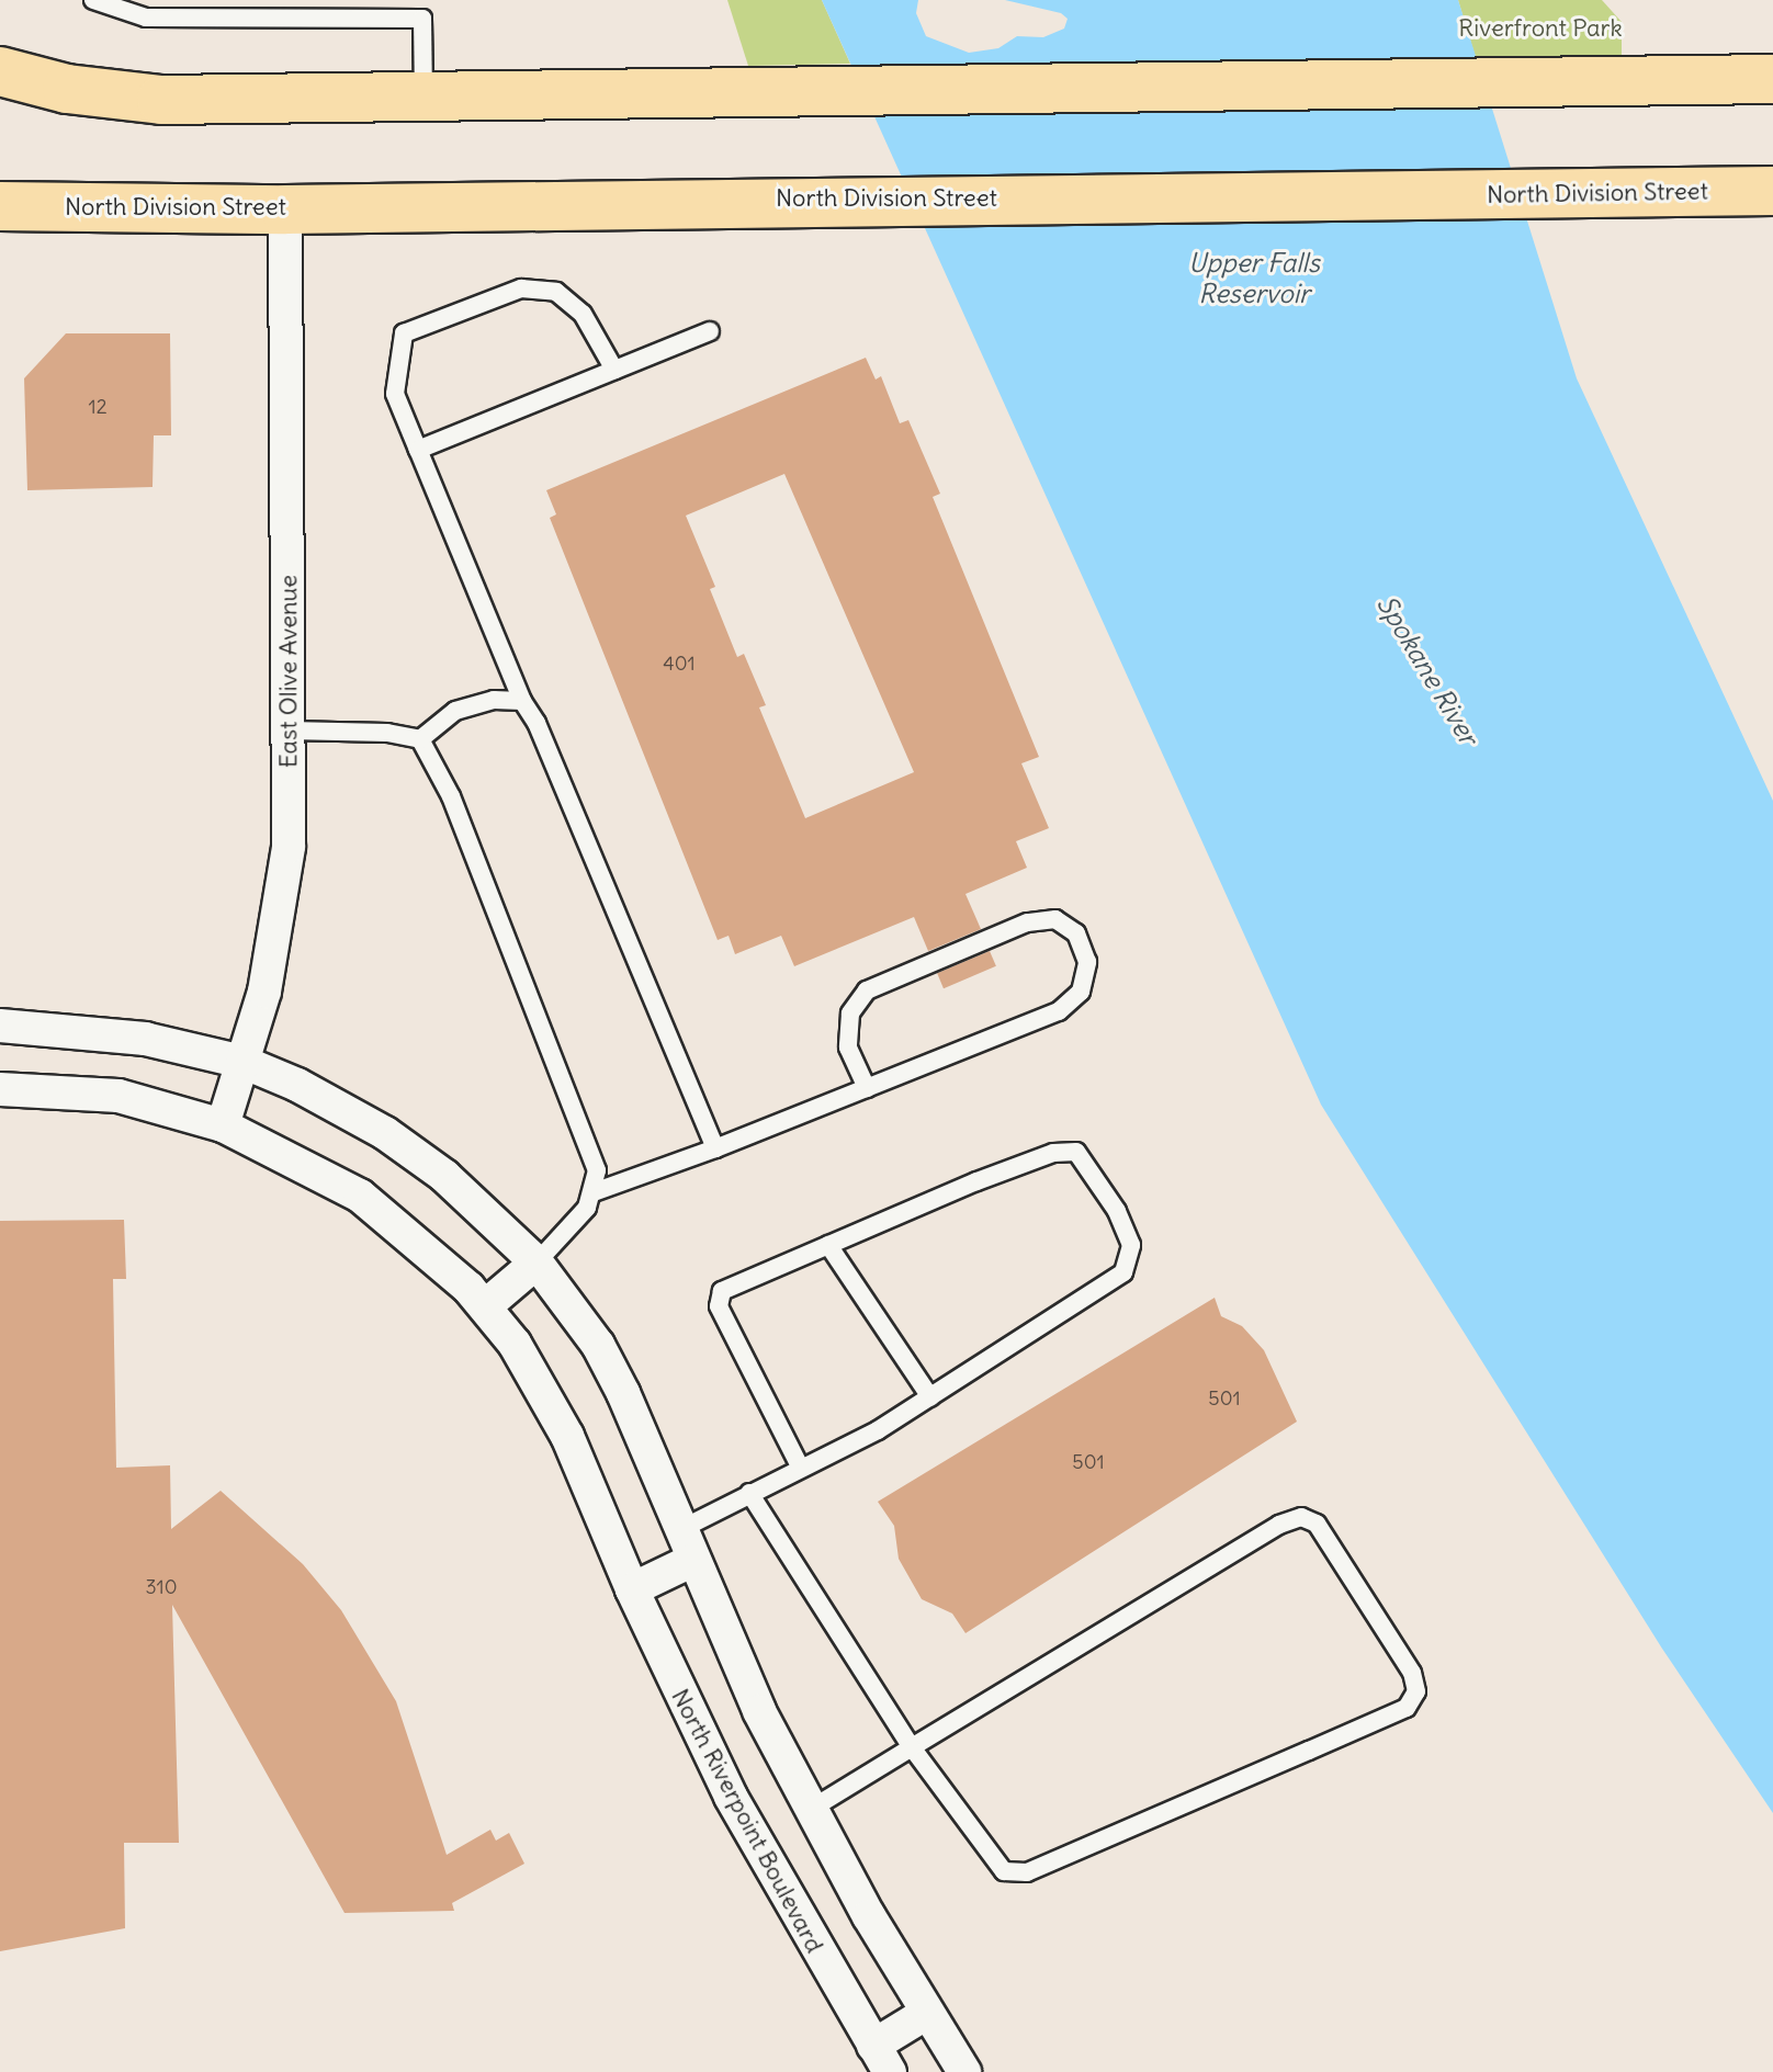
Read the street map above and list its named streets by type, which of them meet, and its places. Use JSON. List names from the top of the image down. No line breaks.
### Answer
{"streets":{"main road":["North Division Street"],"street":["East Olive Avenue","North Riverpoint Boulevard"]},"crossings":[["North Division Street","East Olive Avenue"],["East Olive Avenue","North Riverpoint Boulevard"]],"water":["Upper Falls Reservoir","Spokane River"],"parks":["Riverfront Park"],"house_numbers":["12","401","501","501","310"]}
